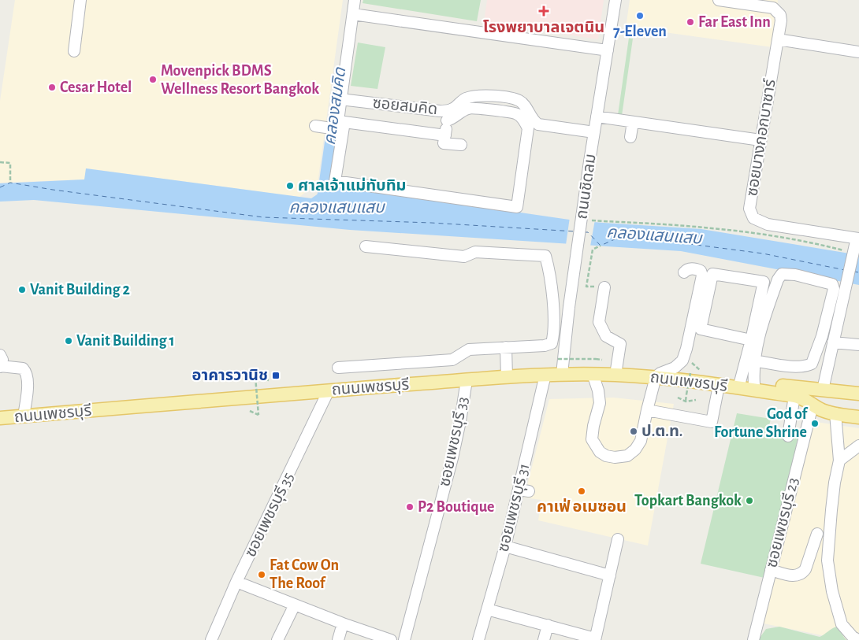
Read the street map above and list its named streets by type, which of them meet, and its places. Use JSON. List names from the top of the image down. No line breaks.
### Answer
{"streets":{"main road":["ถนนเพชรบุรี"],"street":["ซอยสมคิด","ซอยบางกอกบาซาร์","ถนนชิดลม","ซอยเพชรบุรี 33","ซอยเพชรบุรี 31","ซอยเพชรบุรี 35","ซอยเพชรบุรี 23"]},"crossings":[["ซอยสมคิด","ถนนชิดลม"],["ถนนชิดลม","ถนนเพชรบุรี"],["ถนนเพชรบุรี","ซอยเพชรบุรี 33"],["ถนนเพชรบุรี","ซอยเพชรบุรี 31"],["ถนนเพชรบุรี","ซอยเพชรบุรี 35"],["ถนนเพชรบุรี","ซอยเพชรบุรี 23"]],"water":["คลองสมคิด","คลองแสนแสบ"],"places":{"health":["โรงพยาบาลเจตนิน"],"other":["7-Eleven","Far East Inn","Movenpick BDMS Wellness Resort Bangkok","Cesar Hotel","ศาลเจ้าแม่ทับทิม","Vanit Building 2","Vanit Building 1","God of Fortune Shrine","ป.ต.ท.","คาเฟ่ อเมซอน","Topkart Bangkok","P2 Boutique","Fat Cow On The Roof"],"transit":["อาคารวานิช"]}}
